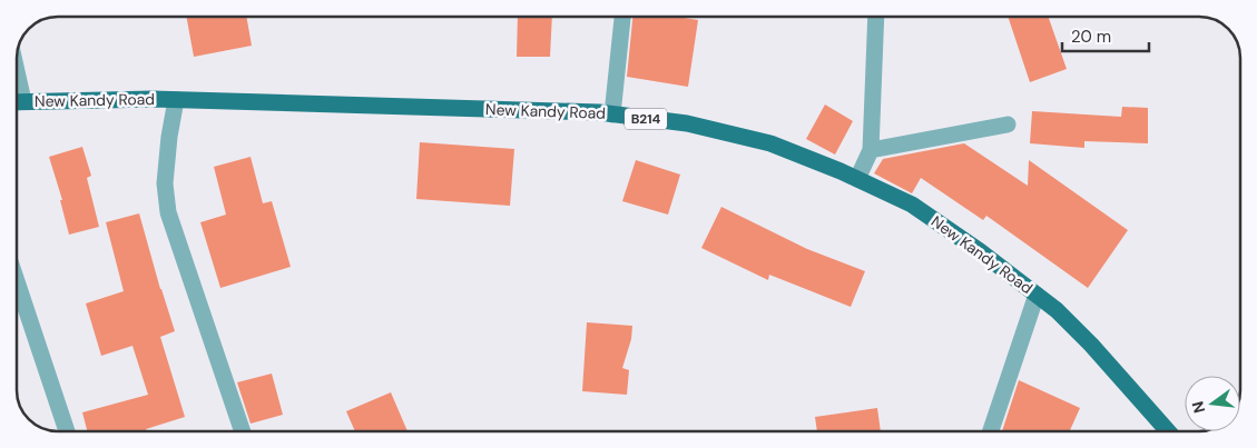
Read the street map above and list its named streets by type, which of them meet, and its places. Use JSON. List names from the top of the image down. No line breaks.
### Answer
{"streets":{"main road":["New Kandy Road","B214"]},"scale_bar":"20 m","north":"left"}
